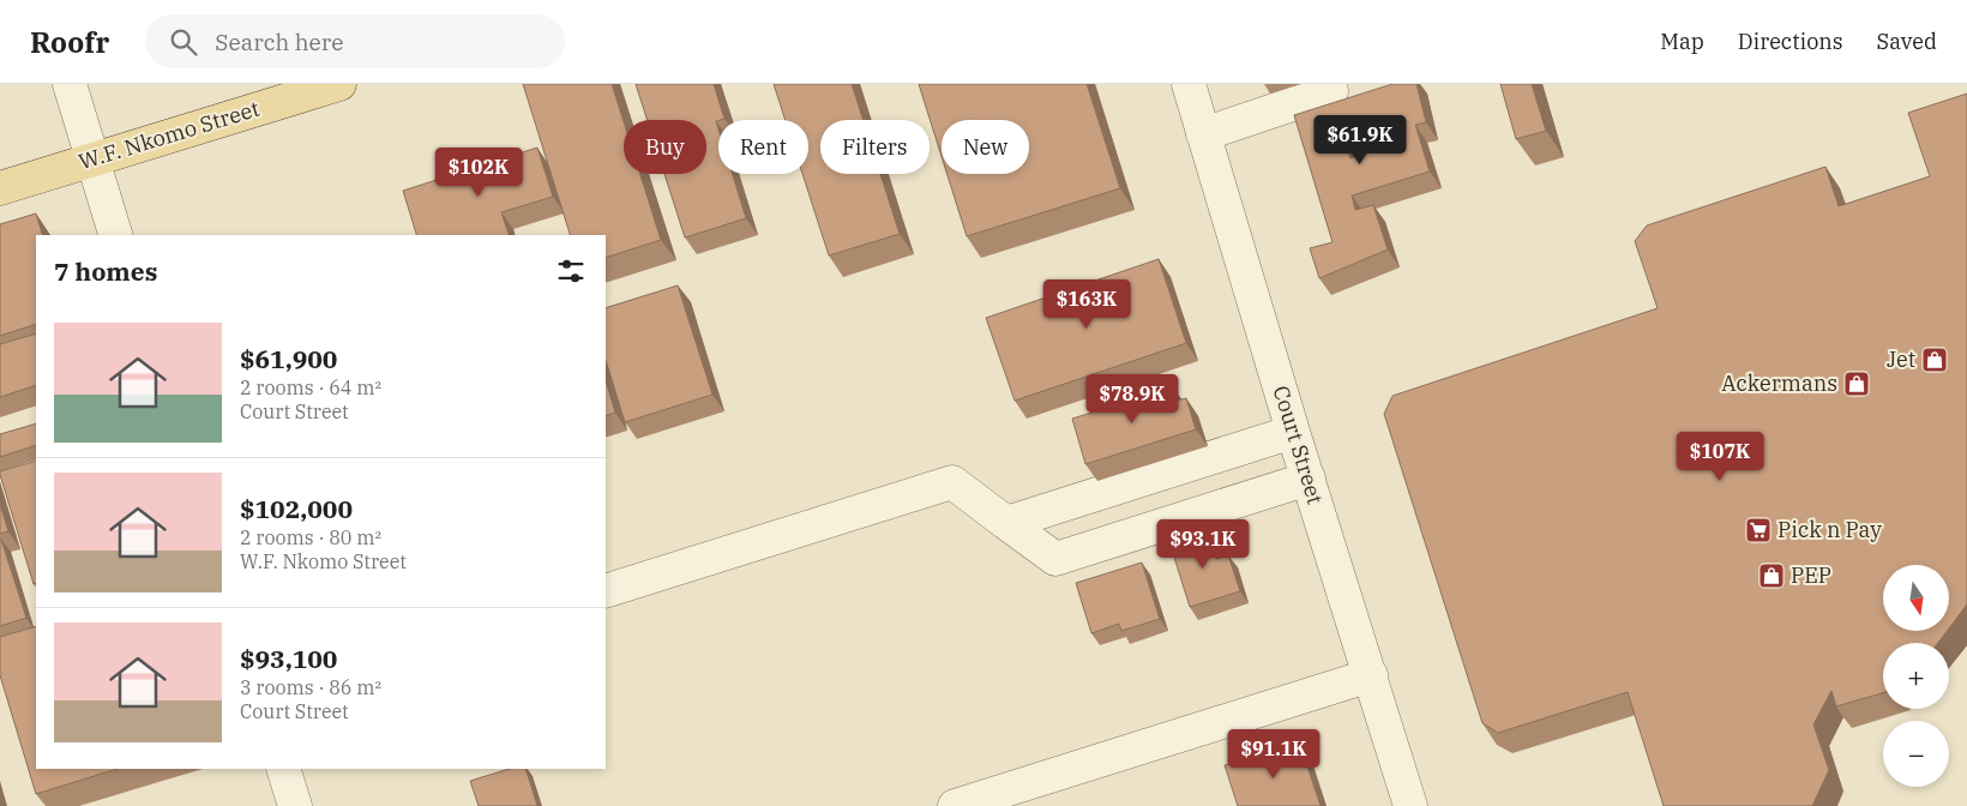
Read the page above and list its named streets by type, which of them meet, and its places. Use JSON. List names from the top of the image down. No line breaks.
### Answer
{"streets":{"main road":["W.F. Nkomo Street"],"street":["Court Street"]},"places":{"shop":["Jet","Ackermans","PEP"],"supermarket":["Pick n Pay"]},"north":"bottom","page":{"header":"Roofr","search":"Search here","nav":["Map","Directions","Saved"],"price":["$61.9K","$102K","$163K","$78.9K","$107K","$93.1K","$91.1K"],"chip":["Buy","Rent","Filters","New"],"heading":"7 homes","list":[{"name":"$61,900","note":"2 rooms · 64 m² · Court Street"},{"name":"$102,000","note":"2 rooms · 80 m² · W.F. Nkomo Street"},{"name":"$93,100","note":"3 rooms · 86 m² · Court Street"}],"map_buttons":["+","−"]}}
